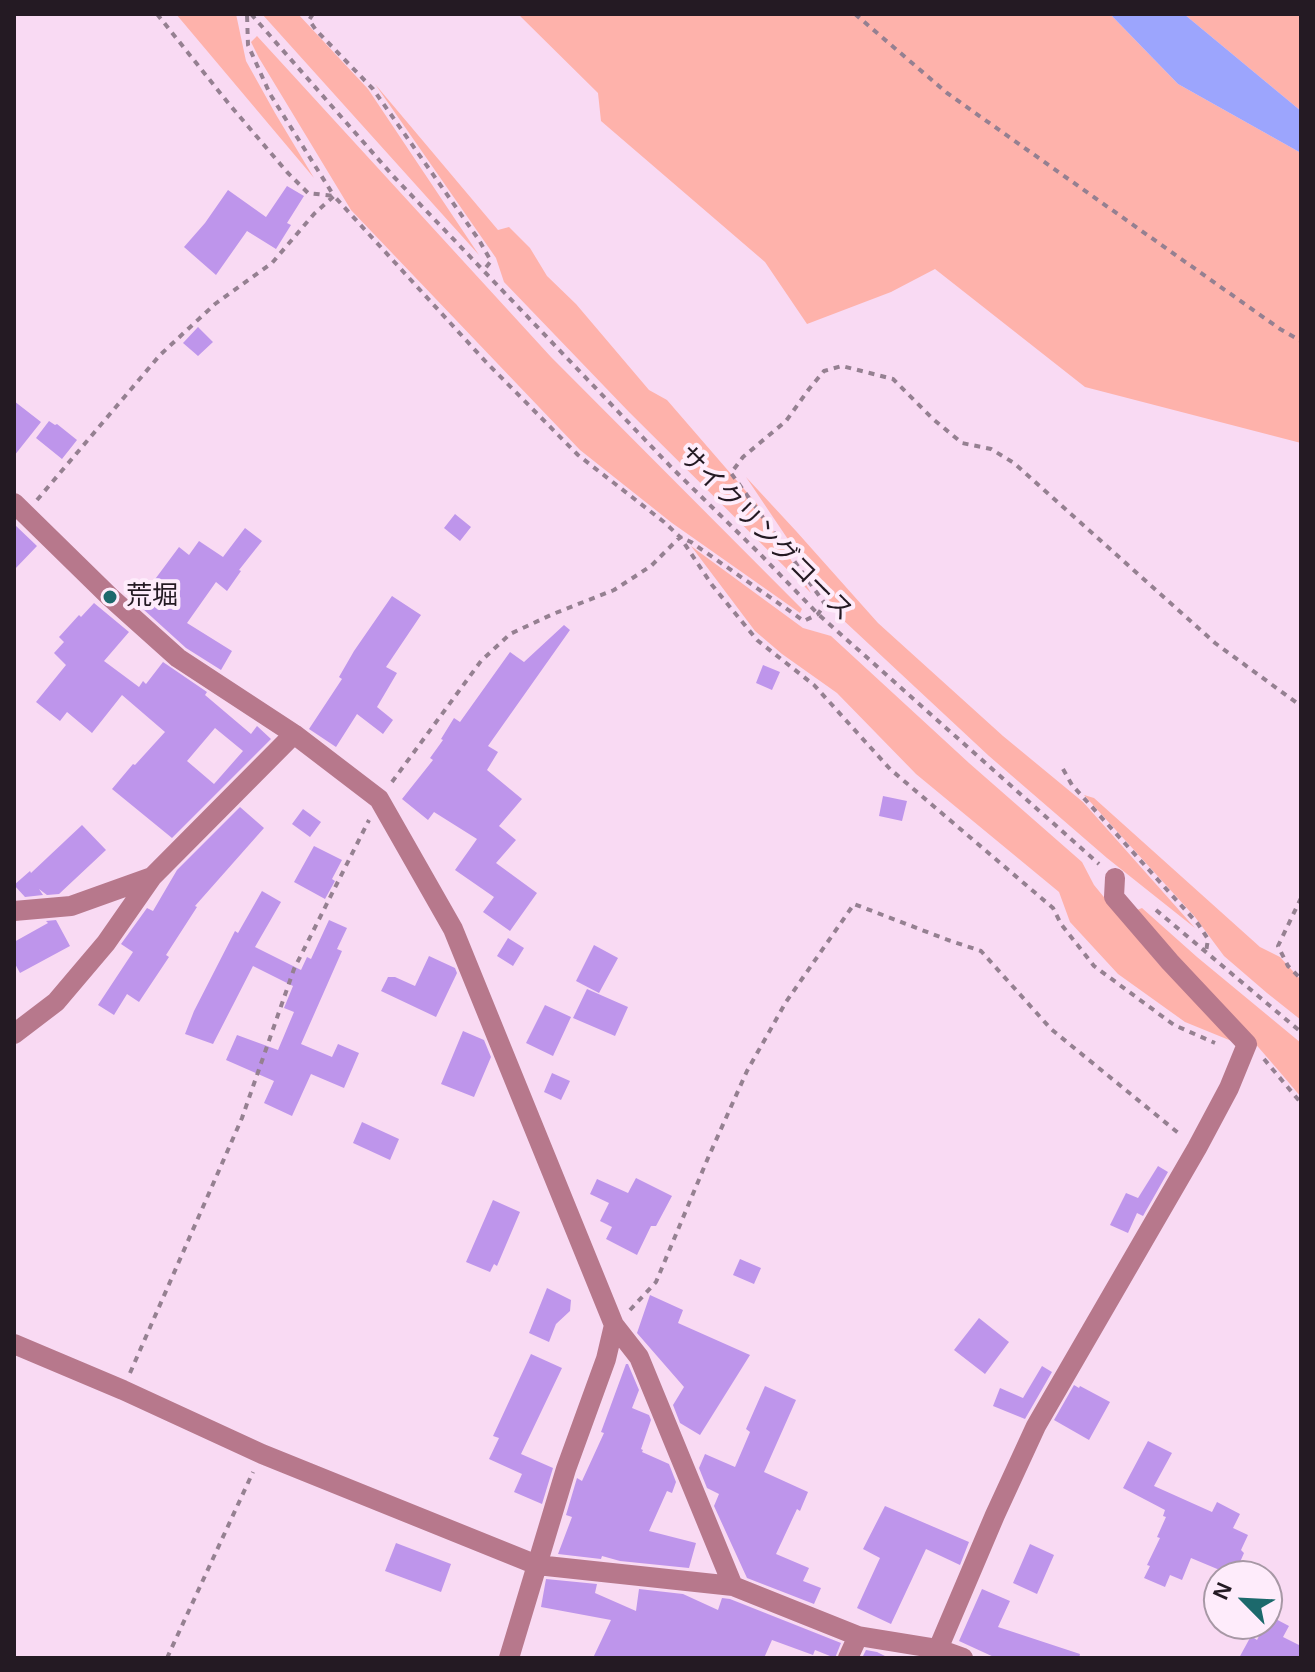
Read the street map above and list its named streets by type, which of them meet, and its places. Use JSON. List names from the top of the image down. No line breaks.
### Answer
{"streets":{"path":["サイクリングコース"]},"places":["荒堀"],"north":"top left"}
